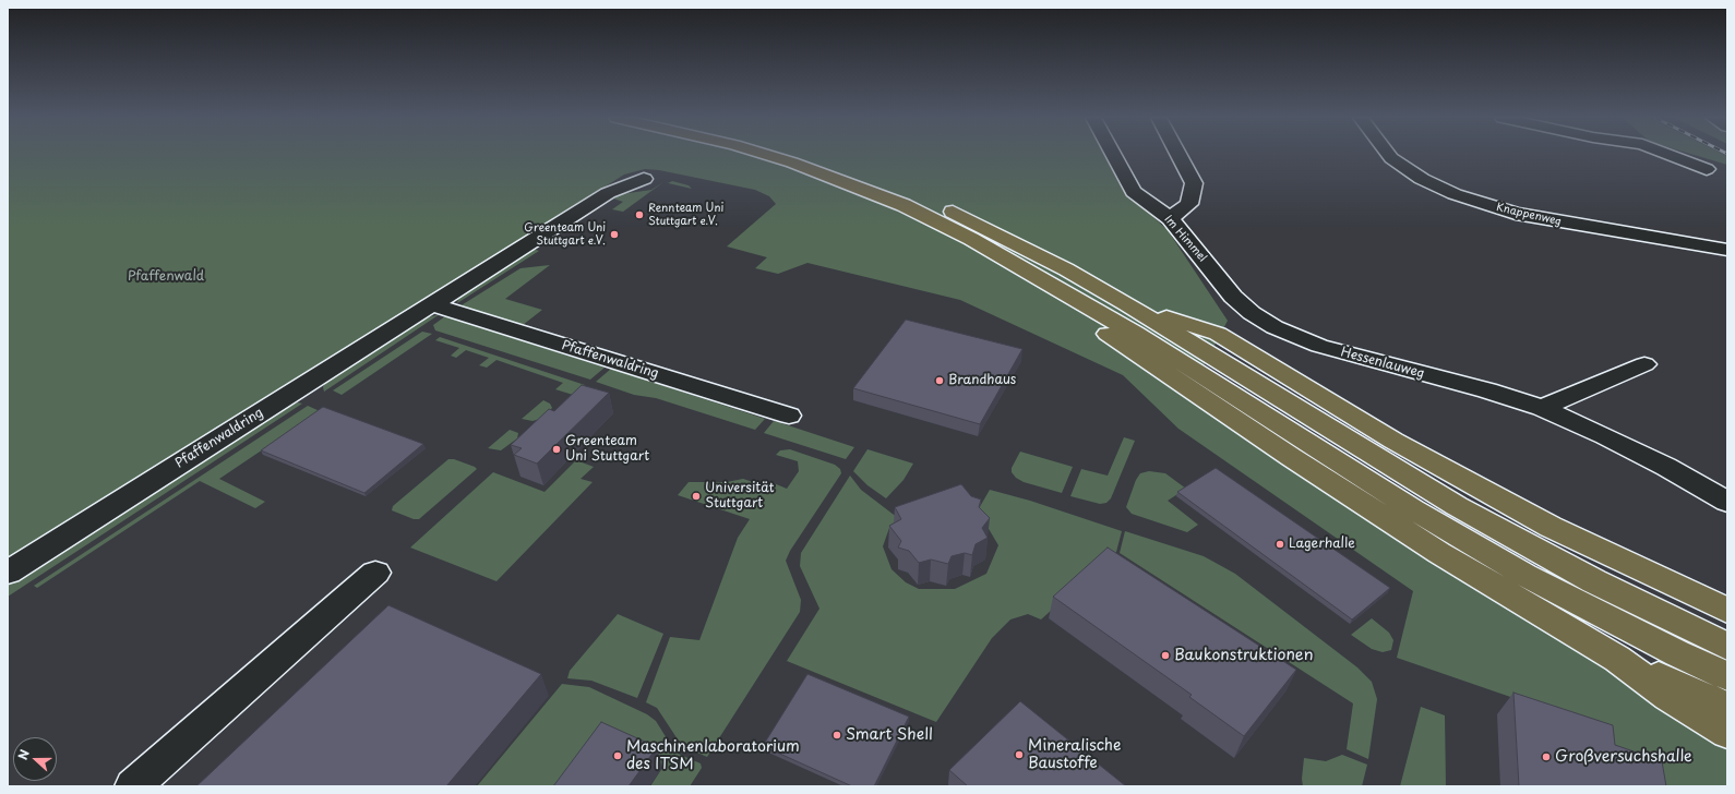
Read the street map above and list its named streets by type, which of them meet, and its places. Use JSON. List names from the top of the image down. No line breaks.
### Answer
{"streets":{"street":["Knappenweg","Im Himmel","Pfaffenwaldring","Hessenlauweg"]},"crossings":[["Im Himmel","Hessenlauweg"]],"parks":["Pfaffenwald"],"places":["Rennteam Uni Stuttgart e.V.","Greenteam Uni Stuttgart e.V.","Brandhaus","Greenteam Uni Stuttgart","Universität Stuttgart","Lagerhalle","Baukonstruktionen","Smart Shell","Mineralische Baustoffe","Maschinenlaboratorium des ITSM","Großversuchshalle"],"north":"left"}
